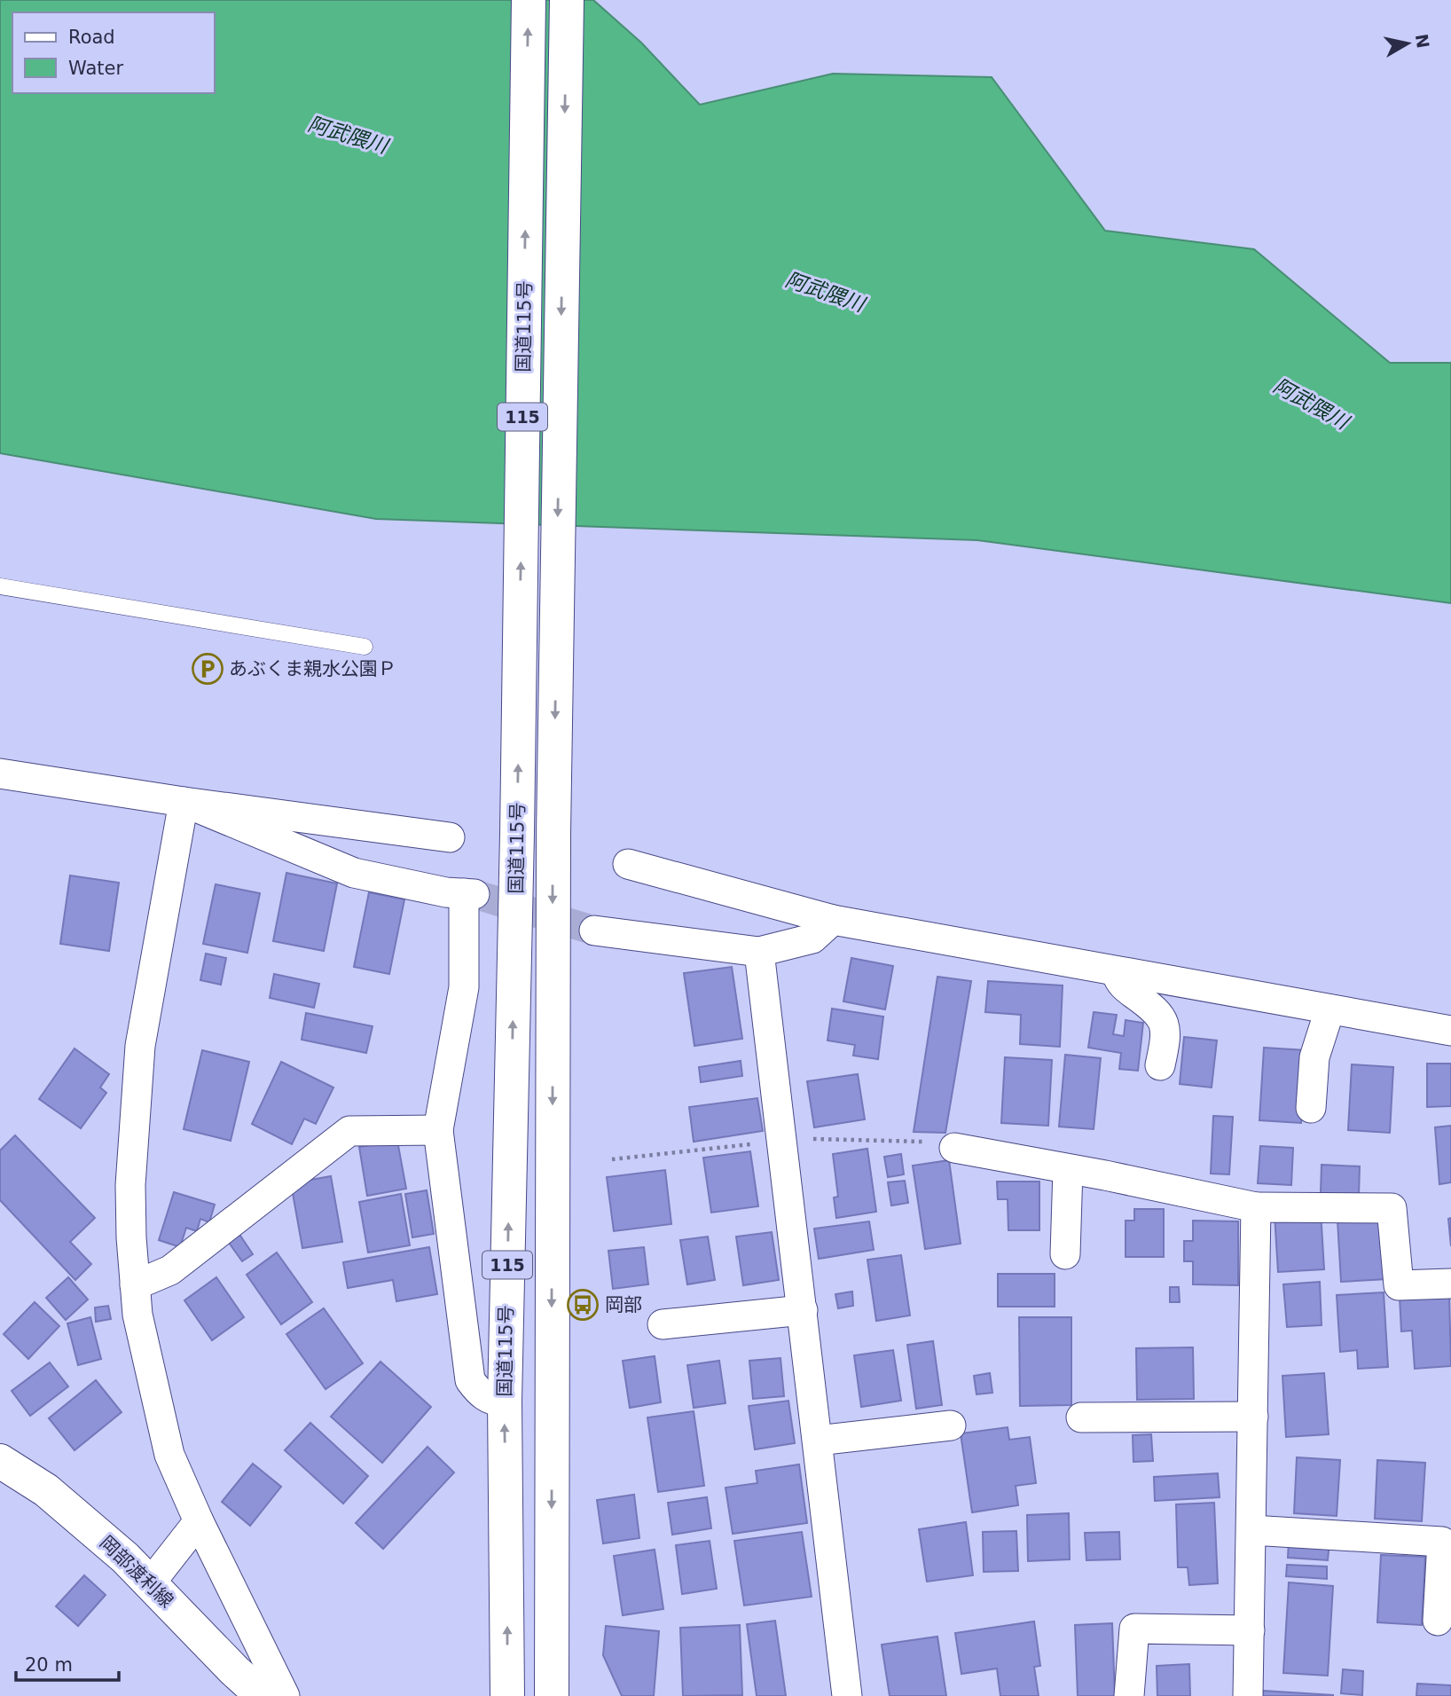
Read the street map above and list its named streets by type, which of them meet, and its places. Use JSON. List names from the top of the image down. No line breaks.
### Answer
{"streets":{"main road":["国道115号","115","岡部渡利線"]},"water":["阿武隈川"],"places":{"parking":["あぶくま親水公園Ｐ"],"bus stop":["岡部"]},"legend":["Road","Water"],"scale_bar":"20 m","north":"right"}
